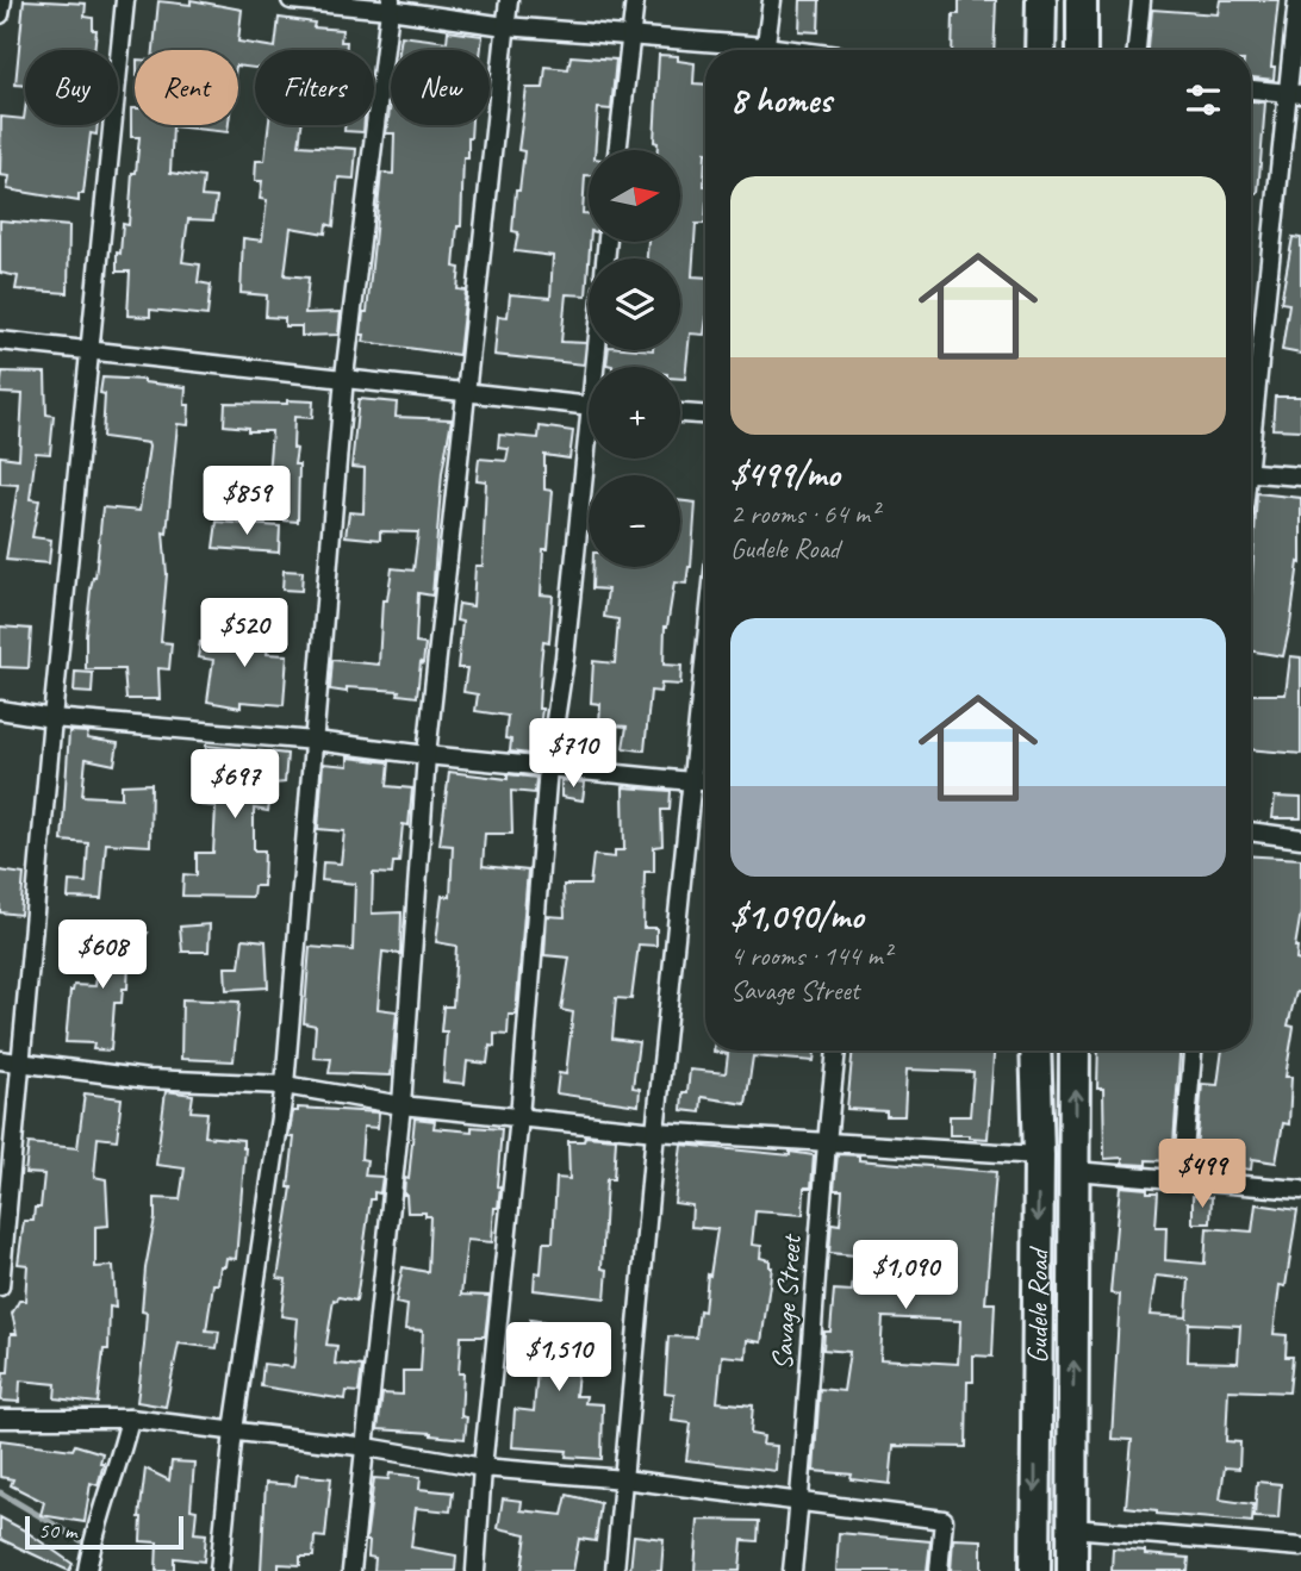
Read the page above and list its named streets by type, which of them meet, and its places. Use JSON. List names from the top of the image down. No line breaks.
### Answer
{"streets":{"highway":["Gudele Road"],"street":["Savage Street"]},"scale_bar":"50 m","north":"right","page":{"chip":["Buy","Rent","Filters","New"],"heading":"8 homes","map_buttons":["+","−"],"list":[{"name":"$499/mo","note":"2 rooms · 64 m² · Gudele Road"},{"name":"$1,090/mo","note":"4 rooms · 144 m² · Savage Street"}],"price":["$859","$520","$710","$697","$608","$499","$1,090","$1,510"],"scale":"50 m"}}
